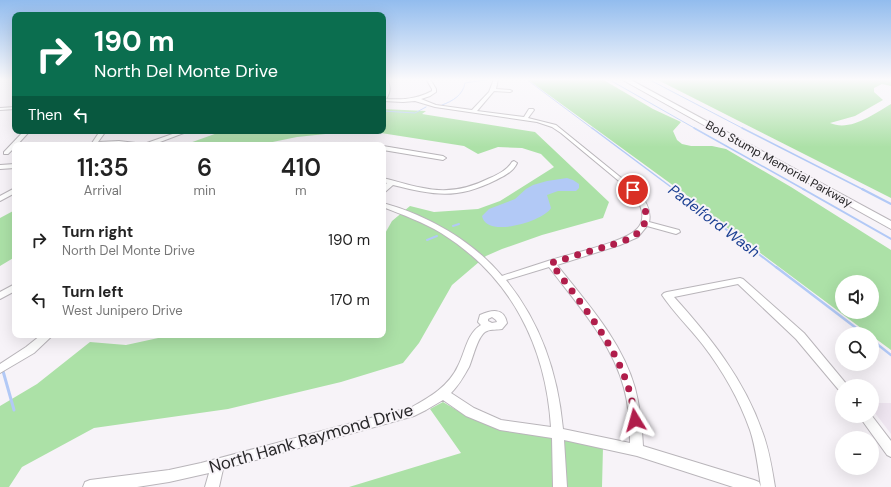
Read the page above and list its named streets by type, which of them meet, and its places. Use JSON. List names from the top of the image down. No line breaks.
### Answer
{"streets":{"highway":["Bob Stump Memorial Parkway"],"street":["North Hank Raymond Drive"]},"water":["Padelford Wash"],"page":{"turn":["190 m","North Del Monte Drive"],"then":"Then","eta":["11:35","Arrival","6","min","410","m"],"list":[{"name":"Turn right","note":"North Del Monte Drive","value":"190 m"},{"name":"Turn left","note":"West Junipero Drive","value":"170 m"}],"map_buttons":["+","−"]}}
